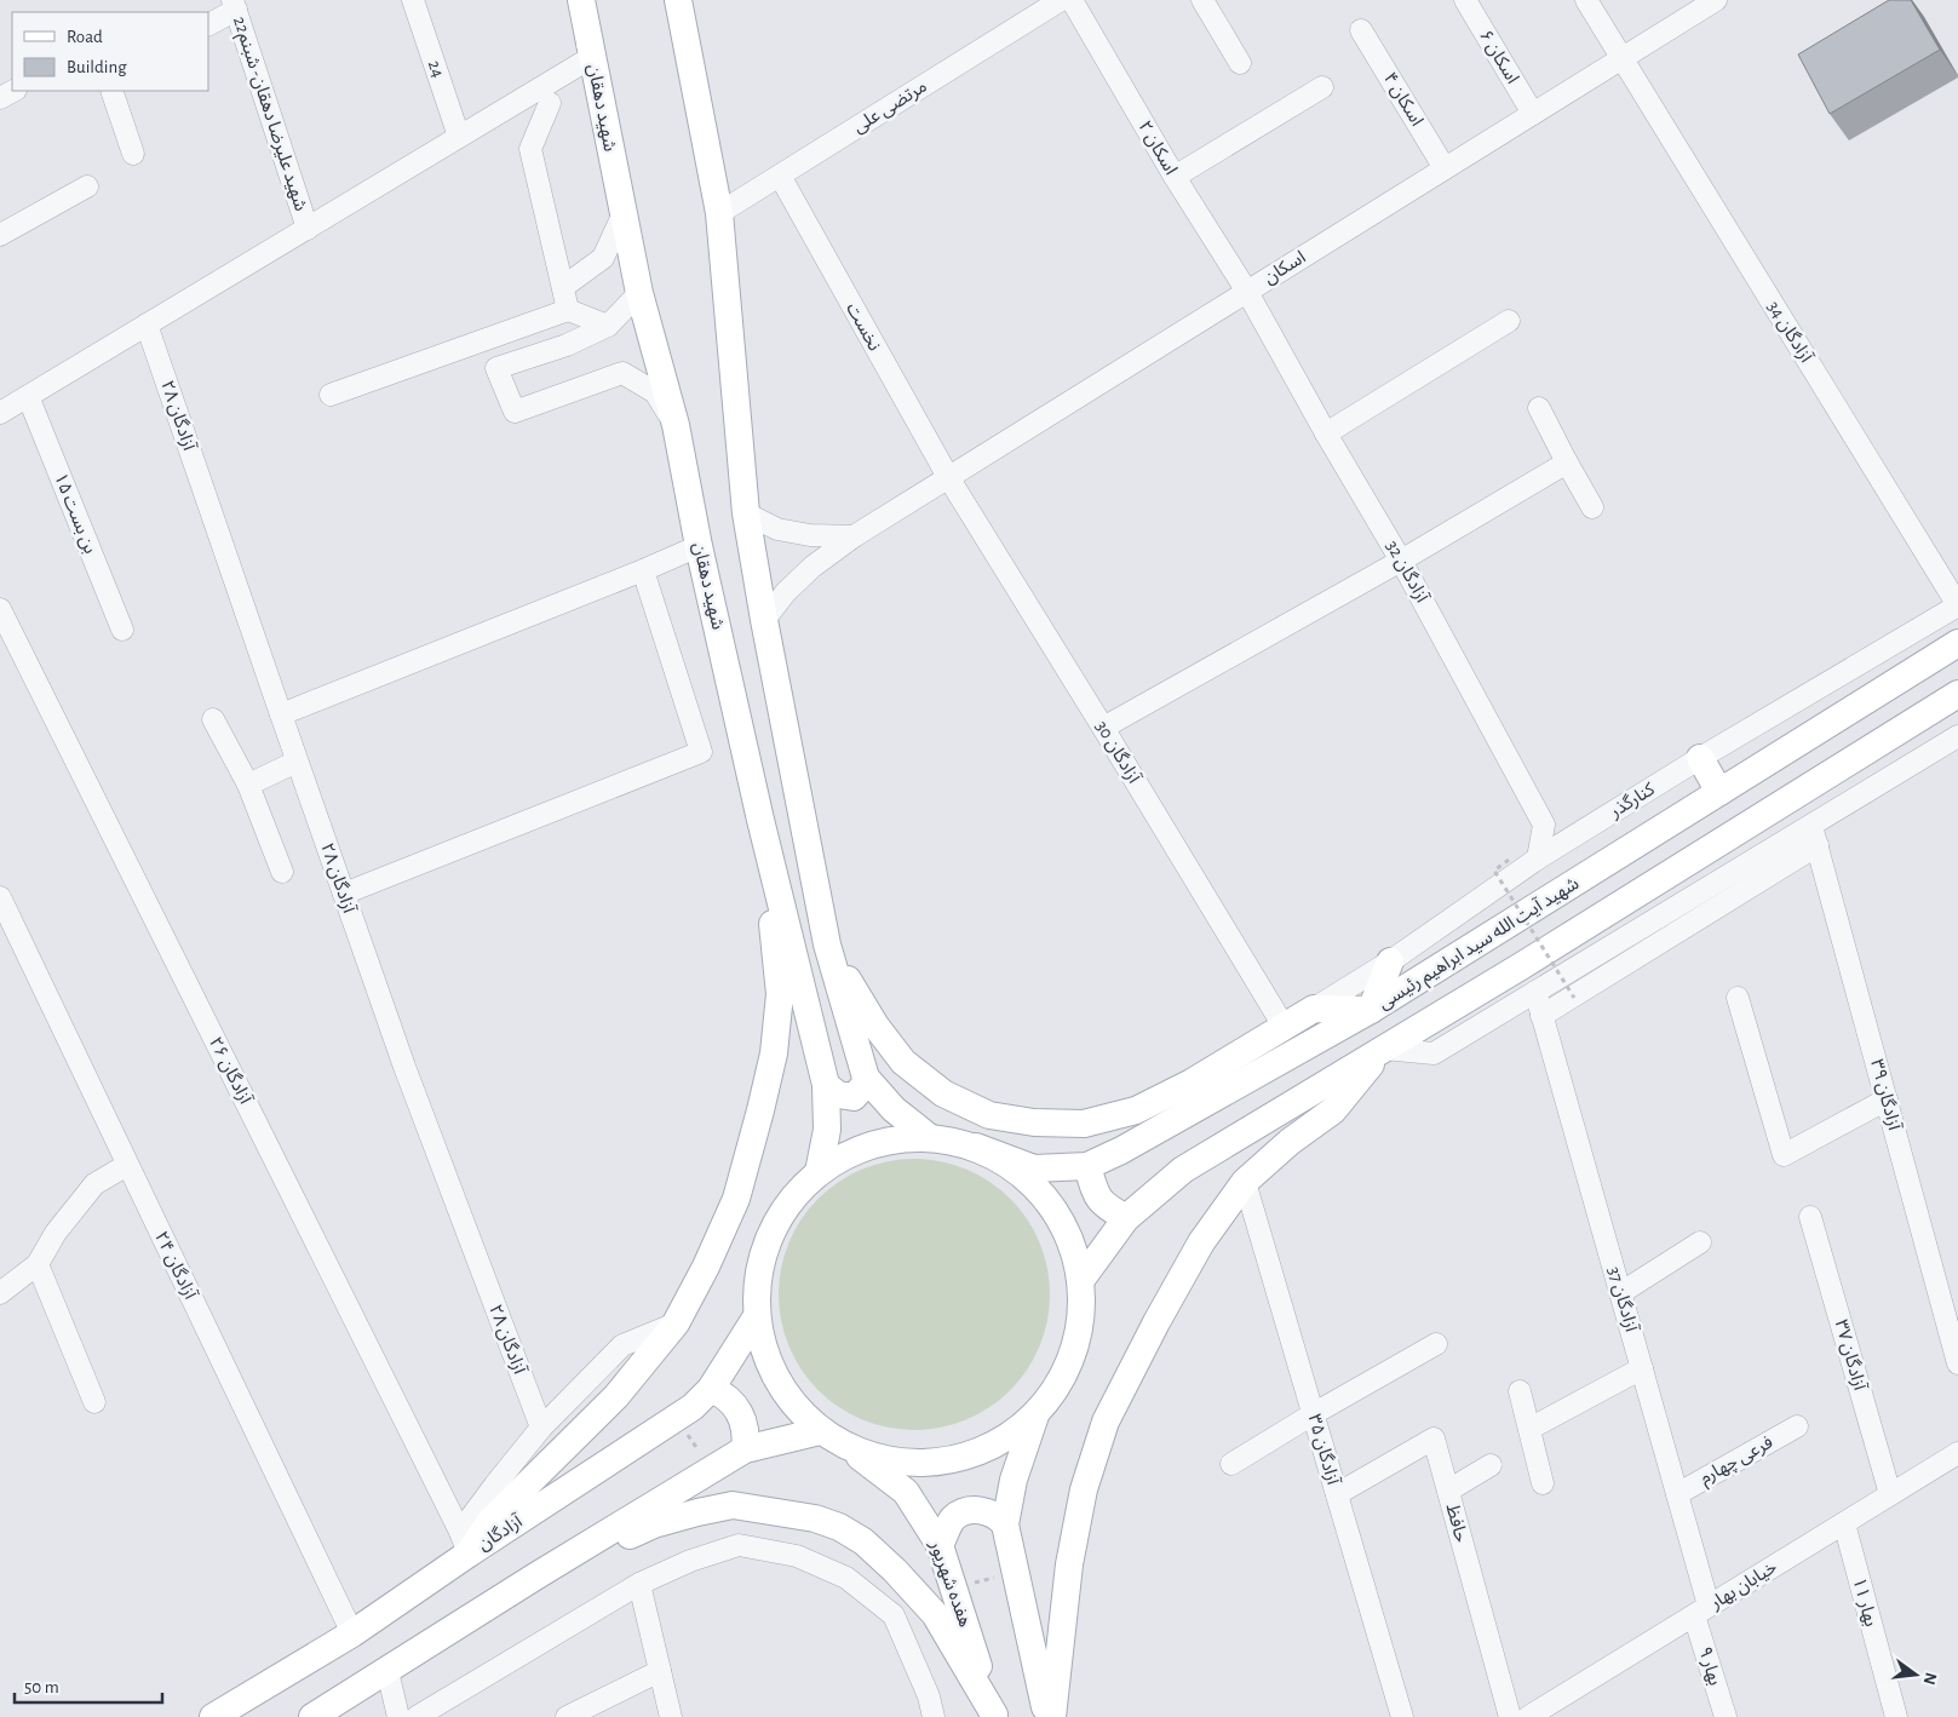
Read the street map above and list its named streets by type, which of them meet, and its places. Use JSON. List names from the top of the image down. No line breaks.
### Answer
{"streets":{"main road":["شهید دهقان","شهید آیت الله سید ابراهیم رئیسی","آزادگان","هفده شهریور"],"street":["اسکان ۶","24","اسکان ۴","مرتضی علی","شهید علیرضا دهقان- شبنم22","اسکان ۲","اسکان","نخست","آزادگان 34","۲۸ آزادگان","بن بست ۱۵","آزادگان 32","آزادگان 30","کنارگذر","۲۶ آزادگان","آزادگان ۳۹","۲۴ آزادگان","آزادگان 37","آزادگان ۳۷","آزادگان ۳۵","فرعی چهارم","حافظ","خیابان بهار","بهار ۱۱","بهار ۹"]},"crossings":[["اسکان ۶","اسکان"],["اسکان ۴","اسکان"],["مرتضی علی","نخست"],["اسکان ۲","اسکان"],["اسکان ۲","آزادگان 32"],["اسکان","نخست"],["اسکان","آزادگان 34"],["اسکان","آزادگان 32"],["اسکان","آزادگان 30"],["نخست","آزادگان 30"],["آزادگان 34","کنارگذر"],["آزادگان 32","کنارگذر"],["۲۶ آزادگان","آزادگان"],["۲۴ آزادگان","آزادگان"],["آزادگان 37","فرعی چهارم"],["آزادگان 37","خیابان بهار"],["آزادگان 37","بهار ۹"],["آزادگان ۳۷","خیابان بهار"],["آزادگان ۳۵","حافظ"],["خیابان بهار","بهار ۱۱"],["خیابان بهار","بهار ۹"]],"legend":["Road","Building"],"scale_bar":"50 m","north":"right"}
